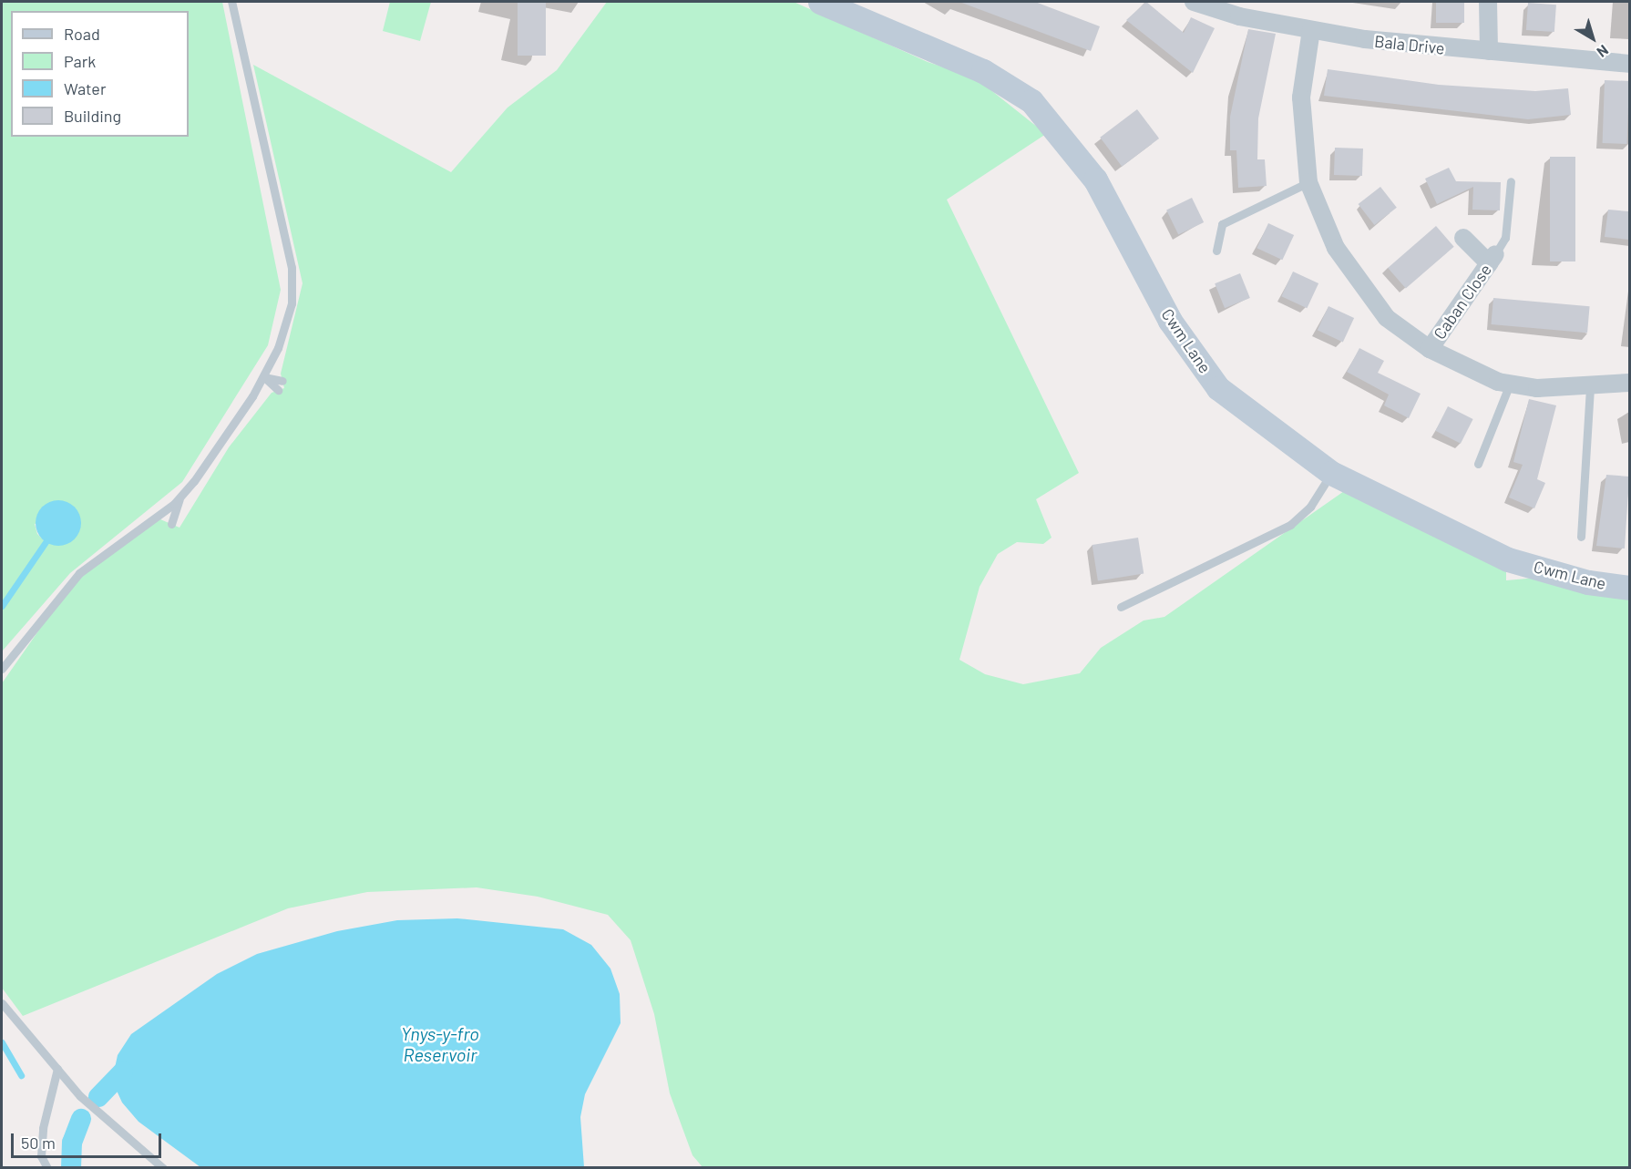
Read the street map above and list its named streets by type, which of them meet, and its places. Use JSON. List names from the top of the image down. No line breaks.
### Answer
{"streets":{"street":["Bala Drive","Caban Close","Cwm Lane"]},"water":["Ynys-y-fro Reservoir"],"legend":["Road","Park","Water","Building"],"scale_bar":"50 m","north":"bottom right"}
